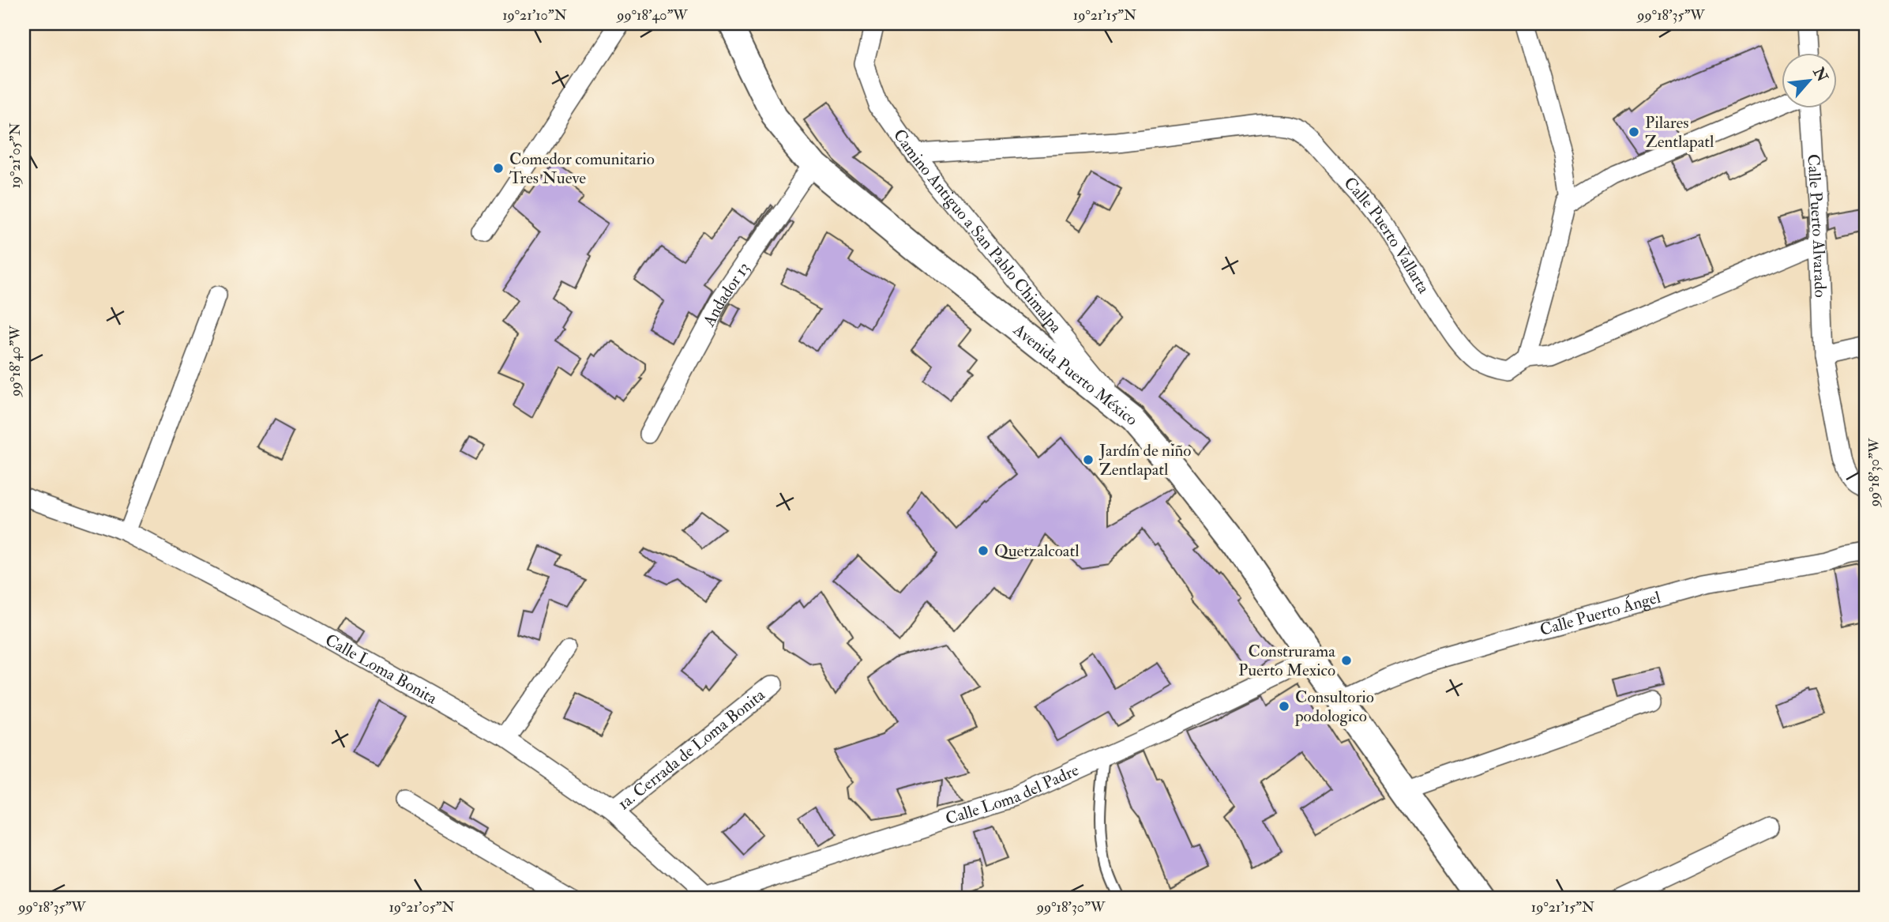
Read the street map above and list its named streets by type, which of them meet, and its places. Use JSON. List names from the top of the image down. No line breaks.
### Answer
{"streets":{"main road":["Avenida Puerto México"],"street":["Calle Puerto Alvarado","Camino Antiguo a San Pablo Chimalpa","Calle Puerto Vallarta","Andador 13","Calle Puerto Ángel","Calle Loma Bonita","1a. Cerrada de Loma Bonita","Calle Loma del Padre"]},"crossings":[["Calle Puerto Alvarado","Calle Puerto Vallarta"],["Camino Antiguo a San Pablo Chimalpa","Calle Puerto Vallarta"],["Camino Antiguo a San Pablo Chimalpa","Avenida Puerto México"],["Andador 13","Avenida Puerto México"],["Avenida Puerto México","Calle Puerto Ángel"],["Avenida Puerto México","Calle Loma del Padre"],["Calle Loma Bonita","1a. Cerrada de Loma Bonita"],["Calle Loma Bonita","Calle Loma del Padre"]],"places":["Pilares Zentlapatl","Comedor comunitario Tres Nueve","Jardín de niño Zentlapatl","Quetzalcoatl","Construrama Puerto Mexico","Consultorio podologico"],"north":"top right","coordinates":["19°21'10\"N","99°18'40\"W","19°21'15\"N","99°18'35\"W","19°21'05\"N","99°18'30\"W"]}
